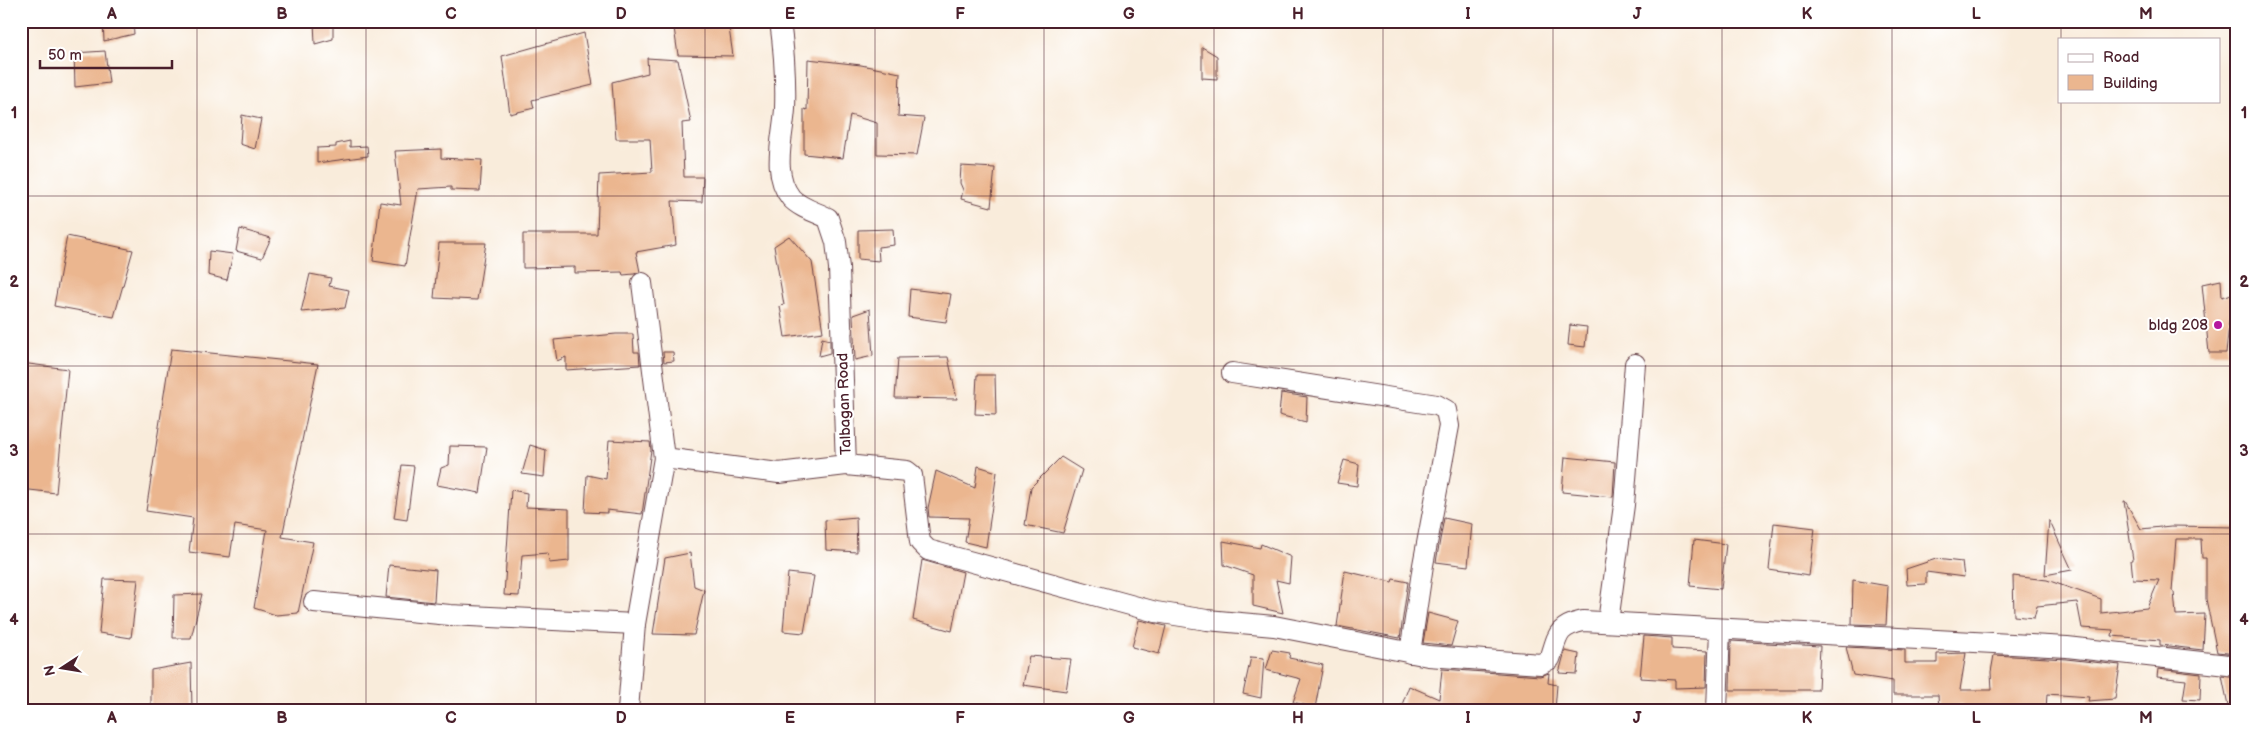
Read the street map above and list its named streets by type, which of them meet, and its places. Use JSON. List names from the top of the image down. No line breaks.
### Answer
{"streets":{"street":["Talbagan Road"]},"places":["bldg 208"],"legend":["Road","Building"],"scale_bar":"50 m","north":"left","grid":{"columns":["A","B","C","D","E","F","G","H","I","J","K","L","M"],"rows":["1","2","3","4"]}}
